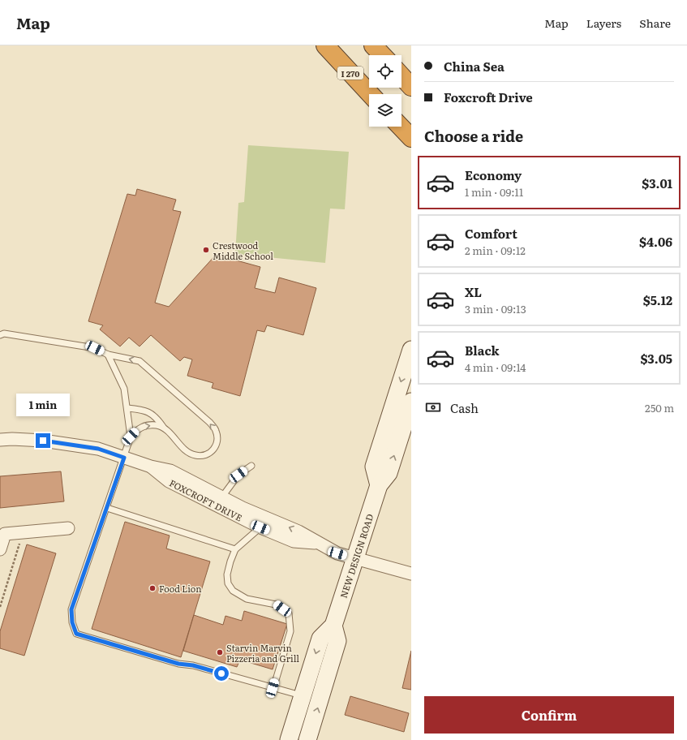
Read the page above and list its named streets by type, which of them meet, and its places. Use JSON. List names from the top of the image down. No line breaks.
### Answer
{"streets":{"highway":["I 270"],"main road":["NEW DESIGN ROAD"],"street":["FOXCROFT DRIVE"]},"crossings":[["FOXCROFT DRIVE","NEW DESIGN ROAD"]],"places":["Crestwood Middle School","Food Lion","Starvin Marvin Pizzeria and Grill"],"page":{"header":"Map","nav":["Map","Layers","Share"],"banner":["China Sea","Foxcroft Drive"],"heading":"Choose a ride","list":[{"name":"Economy","note":"1 min · 09:11","value":"$3.01"},{"name":"Comfort","note":"2 min · 09:12","value":"$4.06"},{"name":"XL","note":"3 min · 09:13","value":"$5.12"},{"name":"Black","note":"4 min · 09:14","value":"$3.05"}],"pay":["Cash","250 m"],"bubble":"1 min","buttons":"Confirm"}}
